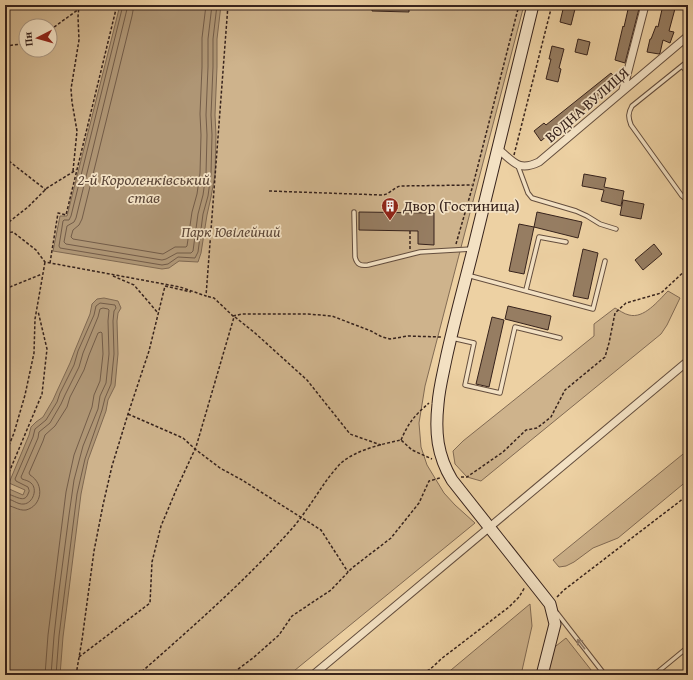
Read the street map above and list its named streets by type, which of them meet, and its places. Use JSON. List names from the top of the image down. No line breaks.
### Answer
{"streets":{"street":["ВОДНА ВУЛИЦЯ"]},"water":["2-й Короленківський став"],"parks":["Парк Ювілейний"],"places":{"building":["Двор (Гостиница)"]},"north":"left"}
